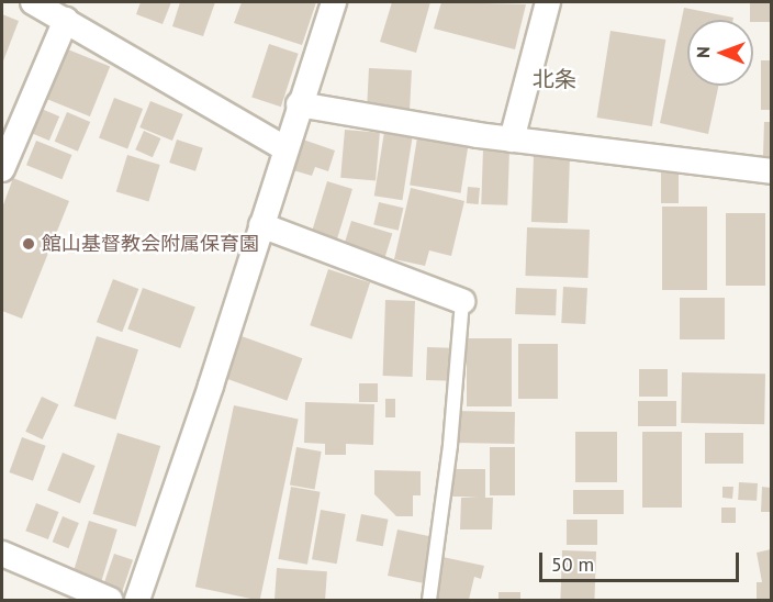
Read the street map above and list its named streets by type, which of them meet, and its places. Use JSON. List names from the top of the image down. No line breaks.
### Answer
{"districts":["北条"],"places":["館山基督教会附属保育園"],"scale_bar":"50 m","north":"left"}
